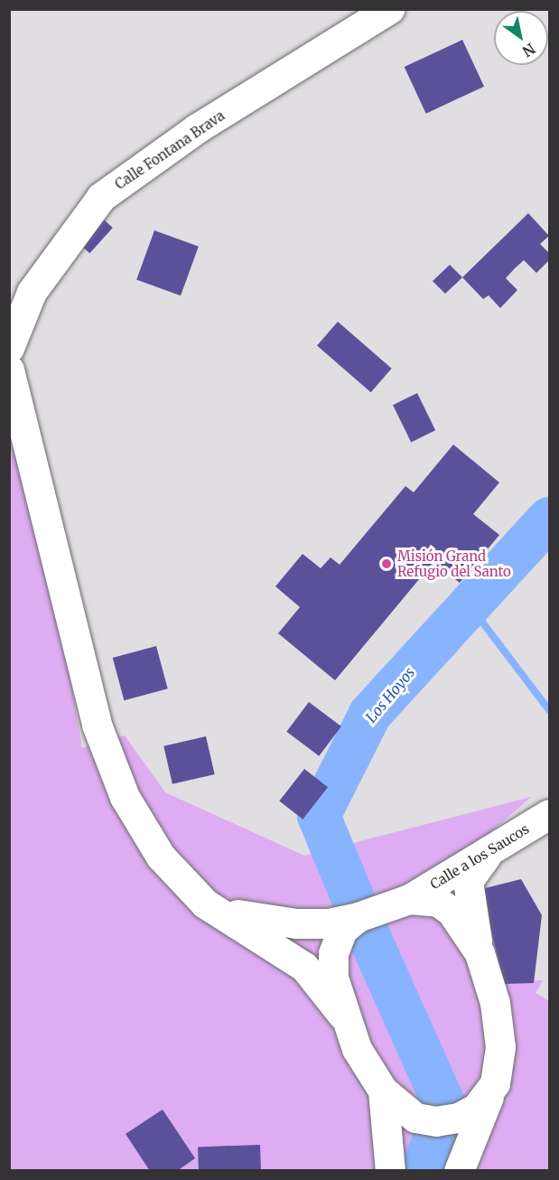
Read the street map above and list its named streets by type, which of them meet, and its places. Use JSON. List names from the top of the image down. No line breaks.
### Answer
{"streets":{"main road":["Calle Fontana Brava","Calle a los Saucos"]},"water":["Los Hoyos"],"places":["Misión Grand Refugio del Santo"],"north":"bottom right"}
